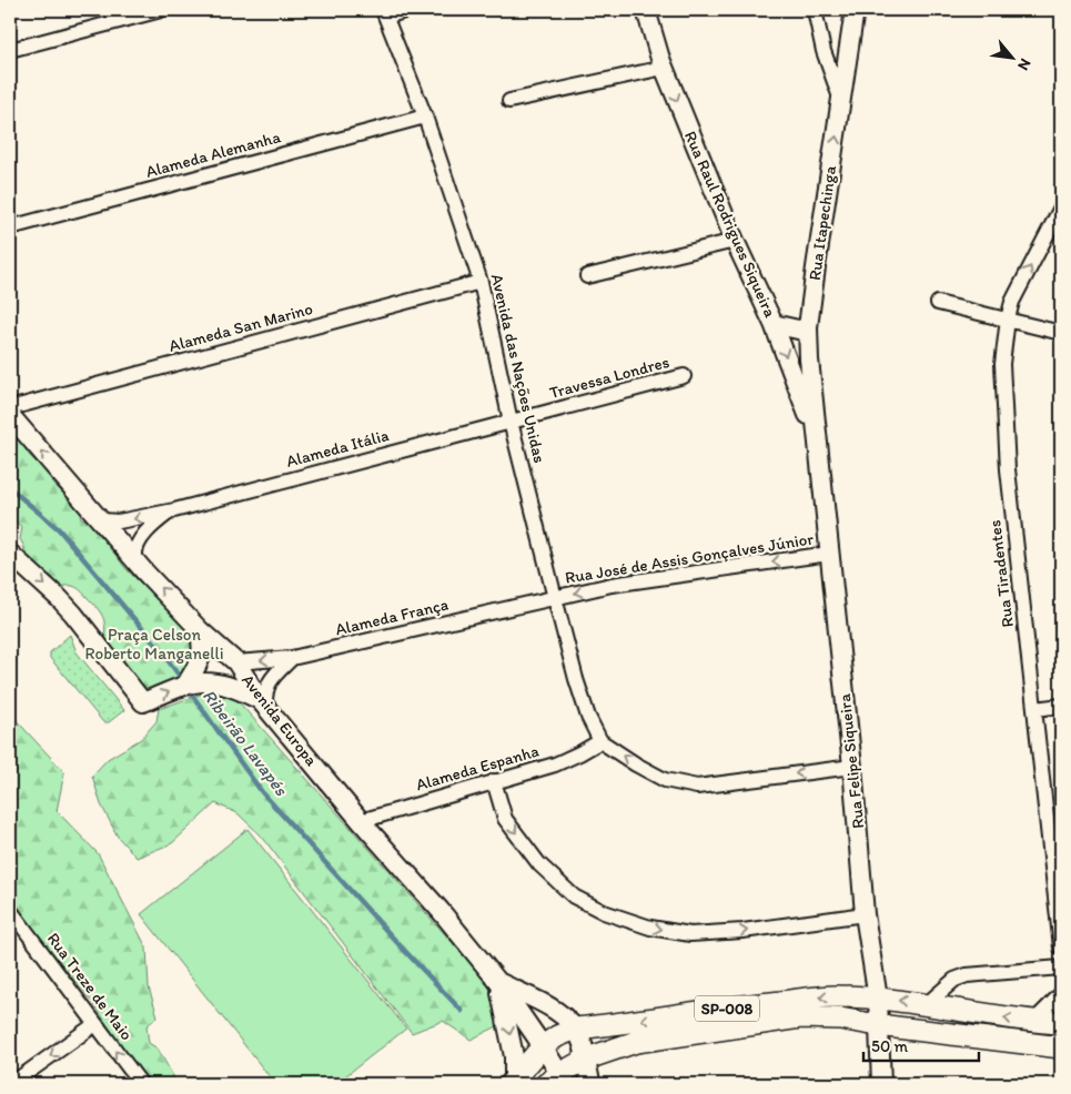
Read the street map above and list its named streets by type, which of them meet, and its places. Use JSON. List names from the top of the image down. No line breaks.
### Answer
{"streets":{"main road":["SP-008"],"street":["Alameda Alemanha","Rua Itapechinga","Rua Raul Rodrigues Siqueira","Alameda San Marino","Avenida das Nações Unidas","Travessa Londres","Alameda Itália","Rua José de Assis Gonçalves Júnior","Rua Tiradentes","Alameda França","Avenida Europa","Rua Felipe Siqueira","Alameda Espanha","Rua Treze de Maio"]},"crossings":[["Alameda Alemanha","Avenida das Nações Unidas"],["Rua Itapechinga","Rua Raul Rodrigues Siqueira"],["Rua Itapechinga","Rua Felipe Siqueira"],["Rua Raul Rodrigues Siqueira","Rua Felipe Siqueira"],["Alameda San Marino","Avenida das Nações Unidas"],["Avenida das Nações Unidas","Travessa Londres"],["Avenida das Nações Unidas","Alameda Itália"],["Avenida das Nações Unidas","Rua José de Assis Gonçalves Júnior"],["Avenida das Nações Unidas","Alameda França"],["Avenida das Nações Unidas","Alameda Espanha"],["Travessa Londres","Alameda Itália"],["Alameda Itália","Avenida Europa"],["Rua José de Assis Gonçalves Júnior","Alameda França"],["Rua José de Assis Gonçalves Júnior","Rua Felipe Siqueira"],["Alameda França","Avenida Europa"],["Avenida Europa","Alameda Espanha"],["Avenida Europa","SP-008"],["Rua Felipe Siqueira","SP-008"]],"one_way":["Rua Itapechinga","Rua José de Assis Gonçalves Júnior"],"water":["Ribeirão Lavapés"],"parks":["Praça Celson Roberto Manganelli"],"scale_bar":"50 m","north":"bottom right"}
